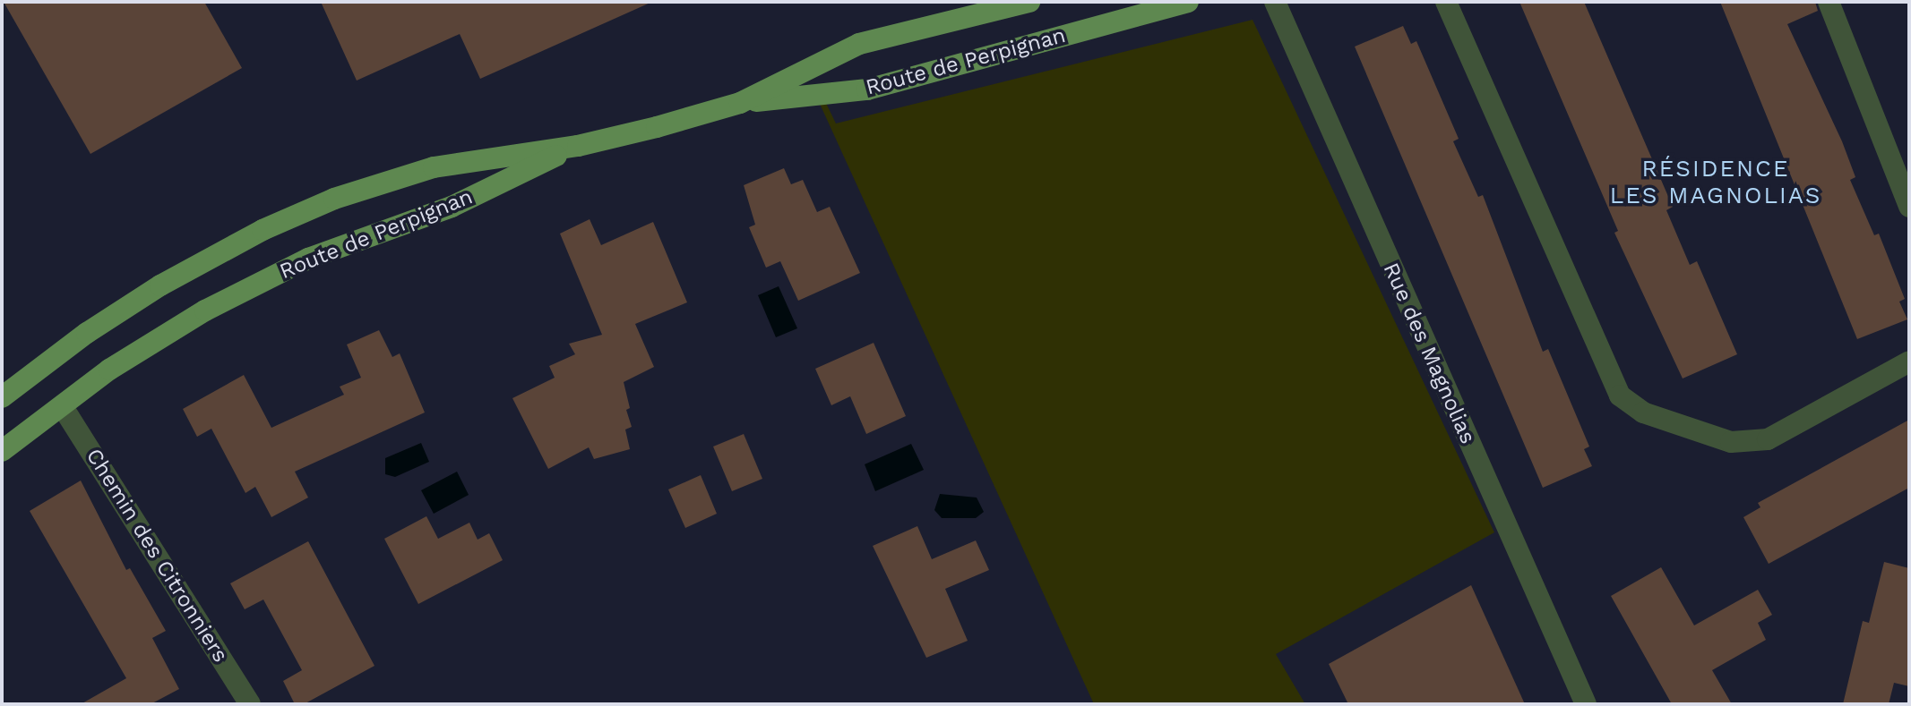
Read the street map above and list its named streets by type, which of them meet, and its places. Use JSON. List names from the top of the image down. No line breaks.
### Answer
{"streets":{"main road":["Route de Perpignan"],"street":["Rue des Magnolias","Chemin des Citronniers"]},"crossings":[["Route de Perpignan","Chemin des Citronniers"]],"districts":["RÉSIDENCE LES MAGNOLIAS"]}
